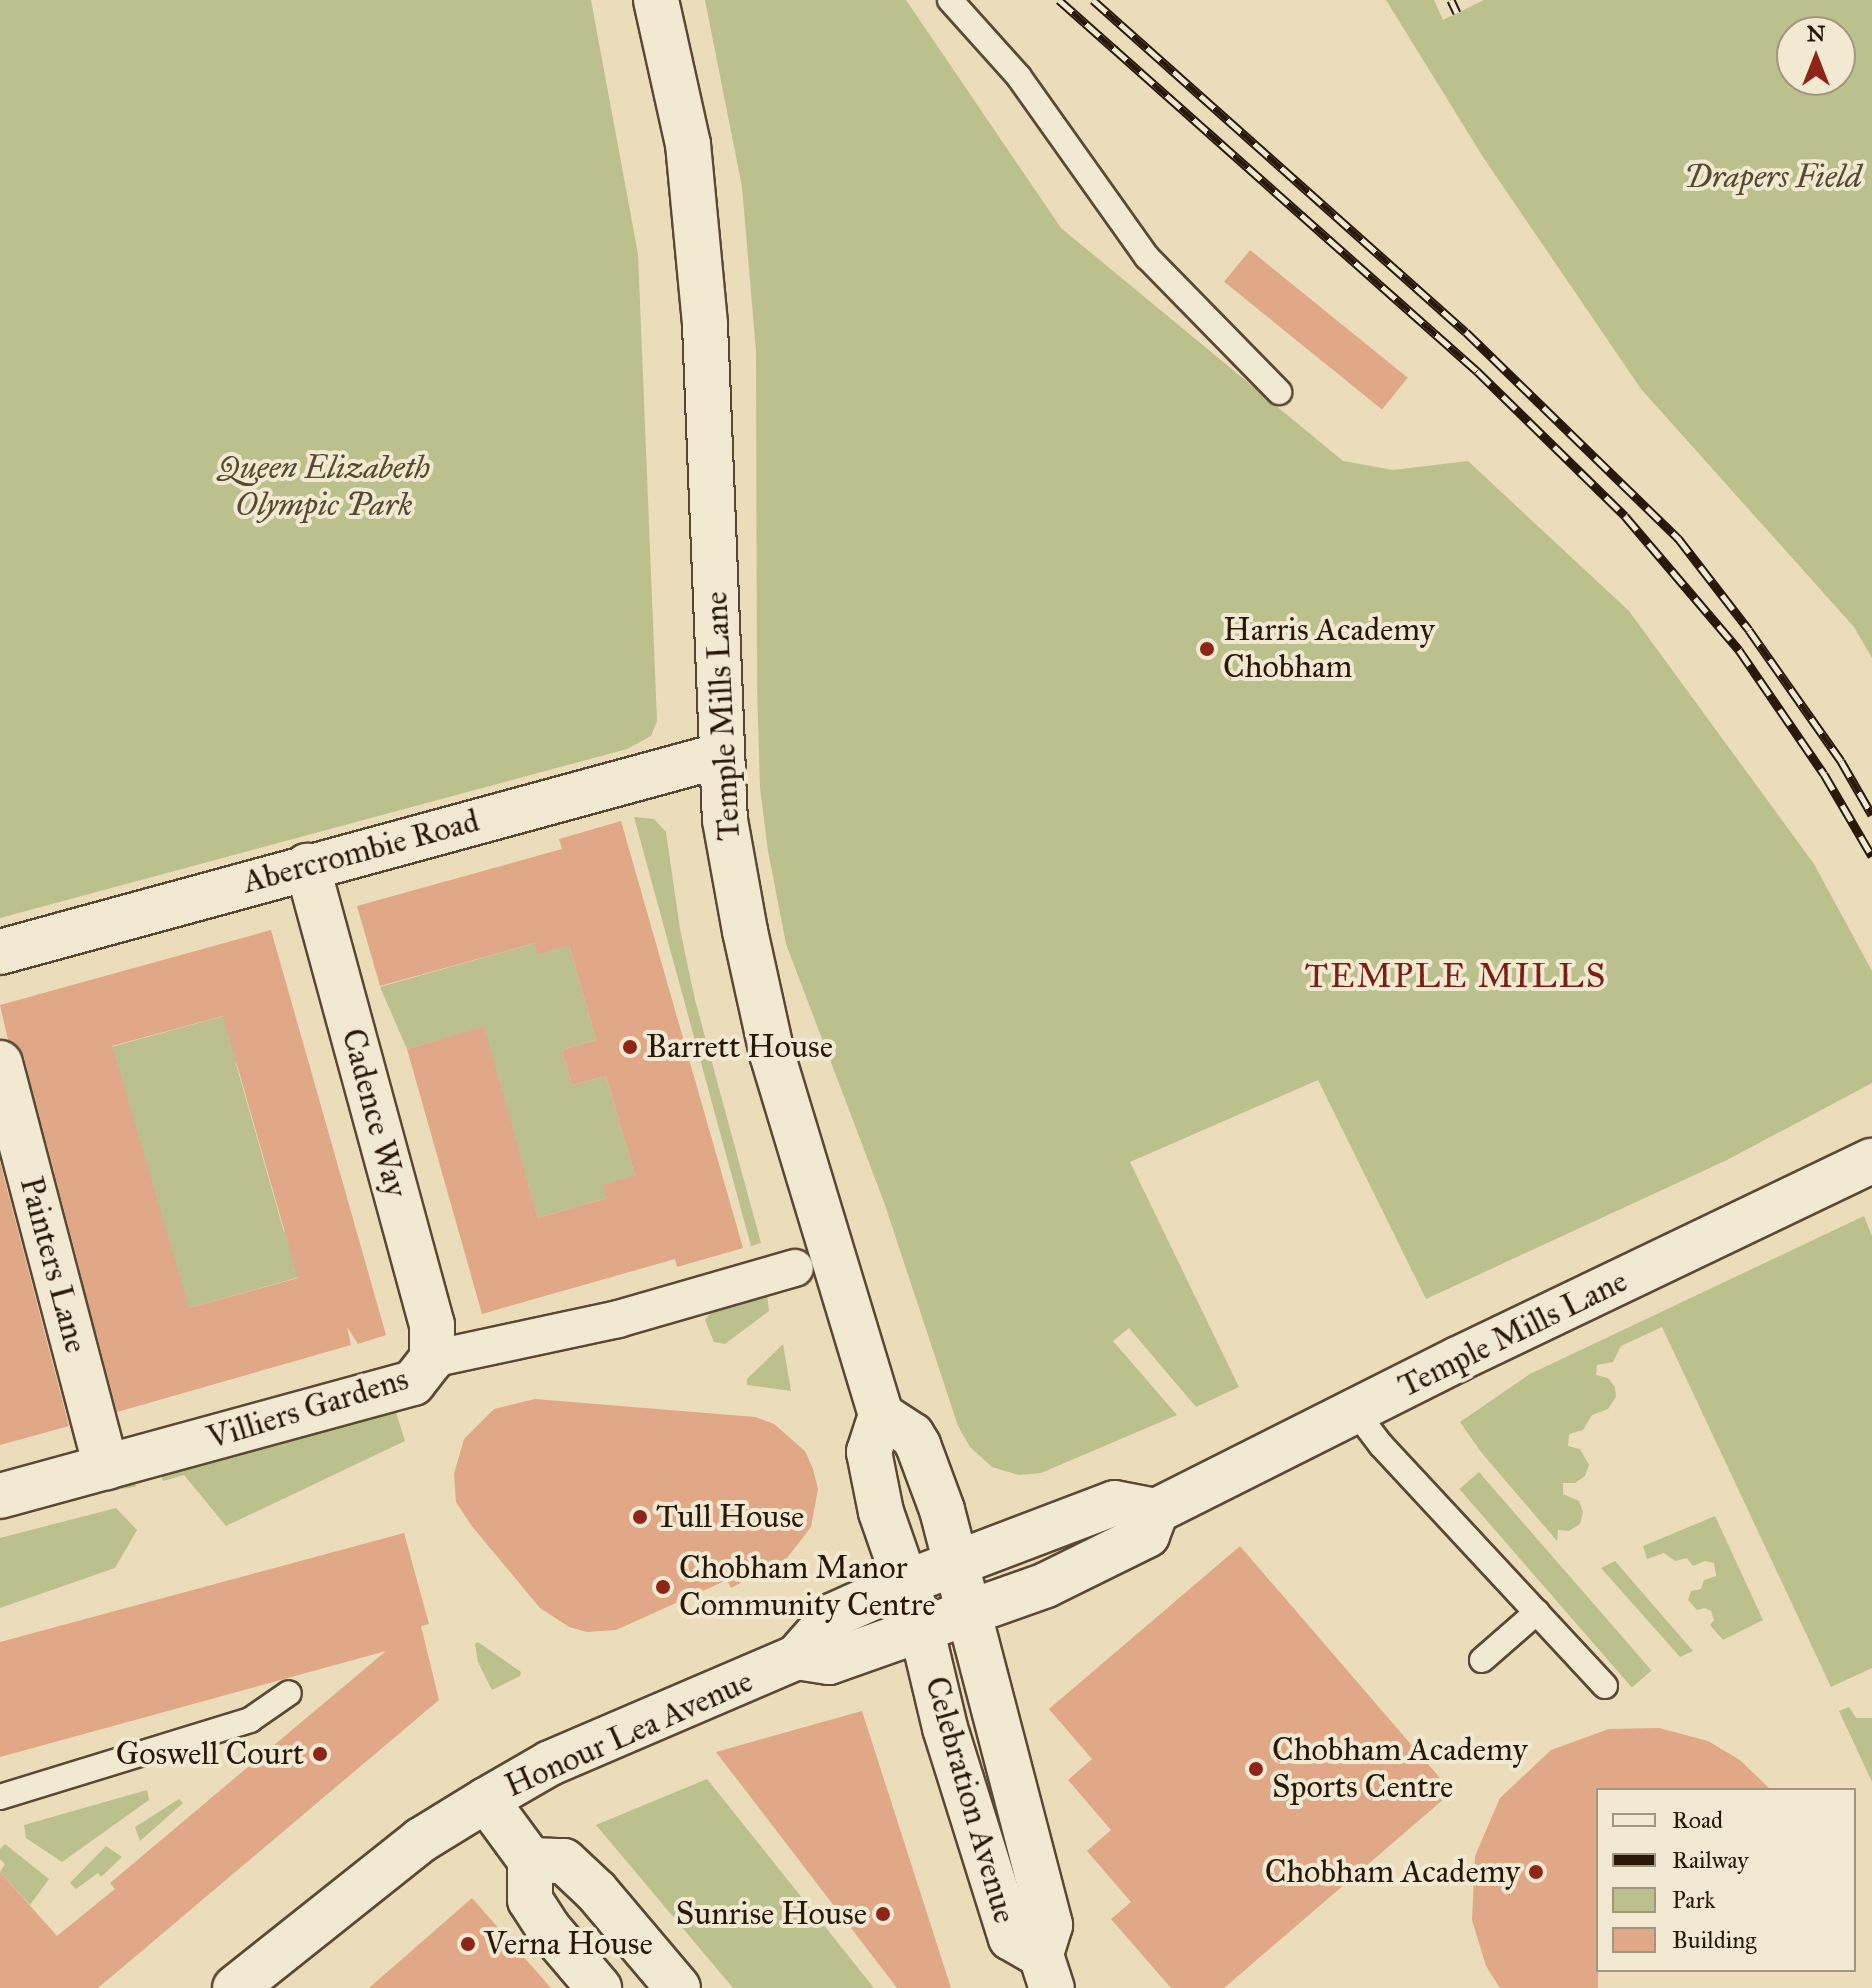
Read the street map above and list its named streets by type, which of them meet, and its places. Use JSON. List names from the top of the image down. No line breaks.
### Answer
{"streets":{"street":["Temple Mills Lane","Abercrombie Road","Cadence Way","Painters Lane","Villiers Gardens","Honour Lea Avenue","Celebration Avenue"]},"crossings":[["Temple Mills Lane","Abercrombie Road"],["Temple Mills Lane","Honour Lea Avenue"],["Temple Mills Lane","Celebration Avenue"],["Abercrombie Road","Cadence Way"],["Cadence Way","Villiers Gardens"],["Painters Lane","Villiers Gardens"],["Honour Lea Avenue","Celebration Avenue"]],"districts":["TEMPLE MILLS"],"parks":["Drapers Field","Queen Elizabeth Olympic Park"],"places":["Harris Academy Chobham","Barrett House","Tull House","Chobham Manor Community Centre","Goswell Court","Chobham Academy Sports Centre","Chobham Academy","Sunrise House","Verna House"],"legend":["Road","Railway","Park","Building"],"north":"top"}
